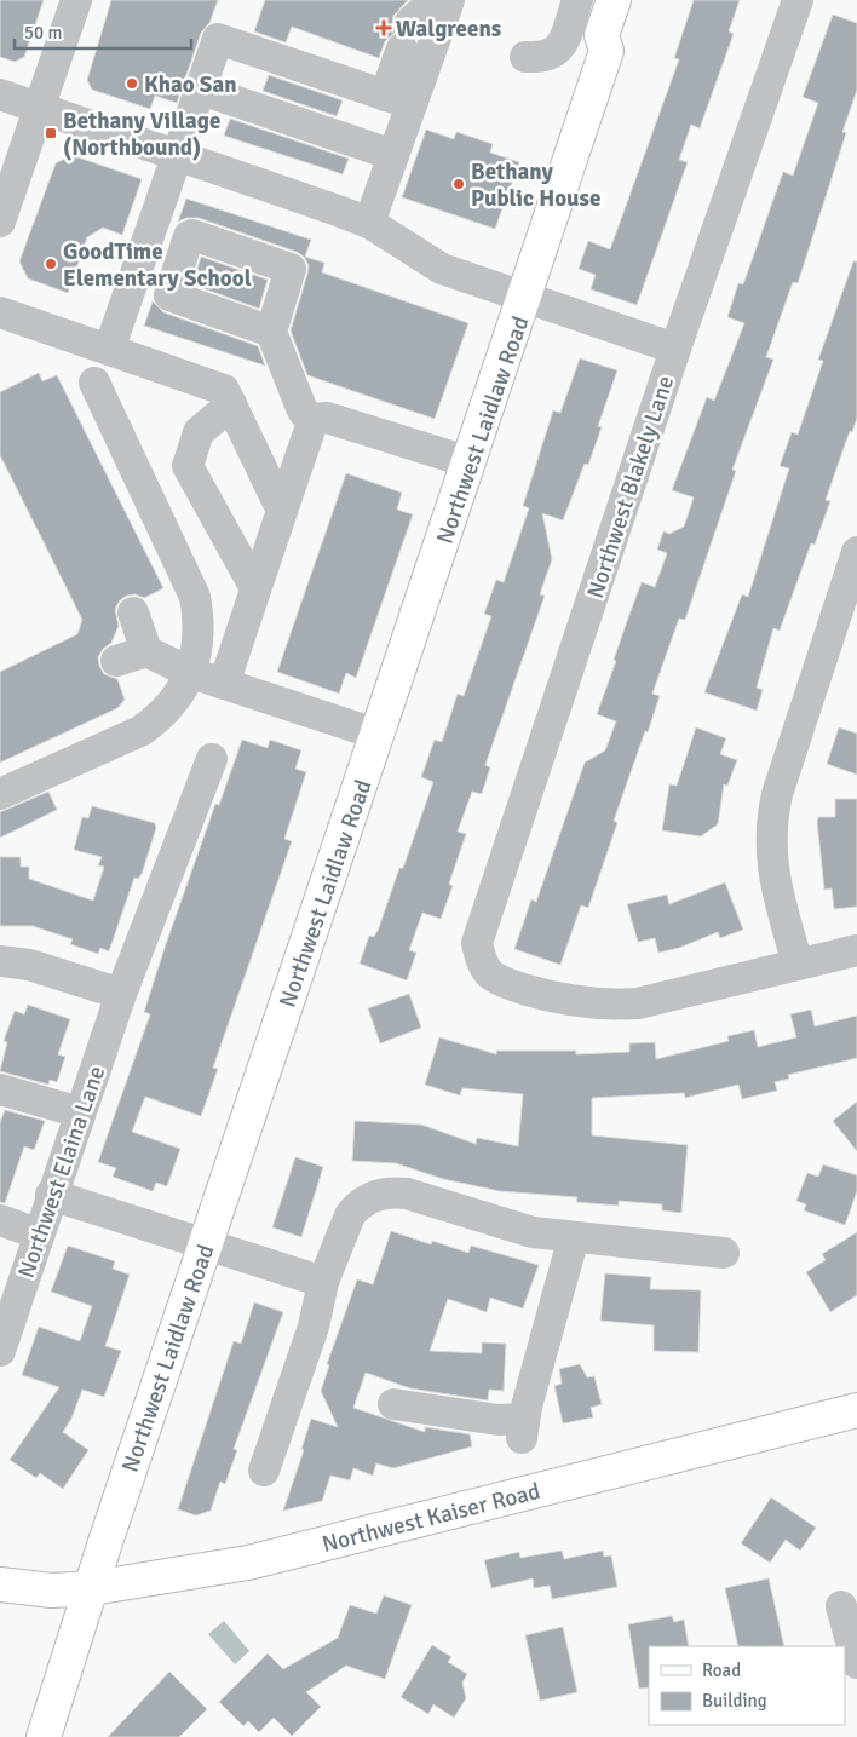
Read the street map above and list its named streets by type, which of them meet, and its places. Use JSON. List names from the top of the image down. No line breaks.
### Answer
{"streets":{"main road":["Northwest Laidlaw Road","Northwest Kaiser Road"],"street":["Northwest Blakely Lane","Northwest Elaina Lane"]},"crossings":[["Northwest Laidlaw Road","Northwest Kaiser Road"]],"places":{"health":["Walgreens"],"other":["Khao San","Bethany Public House","GoodTime Elementary School"],"transit":["Bethany Village (Northbound)"]},"legend":["Road","Building"],"scale_bar":"50 m"}
